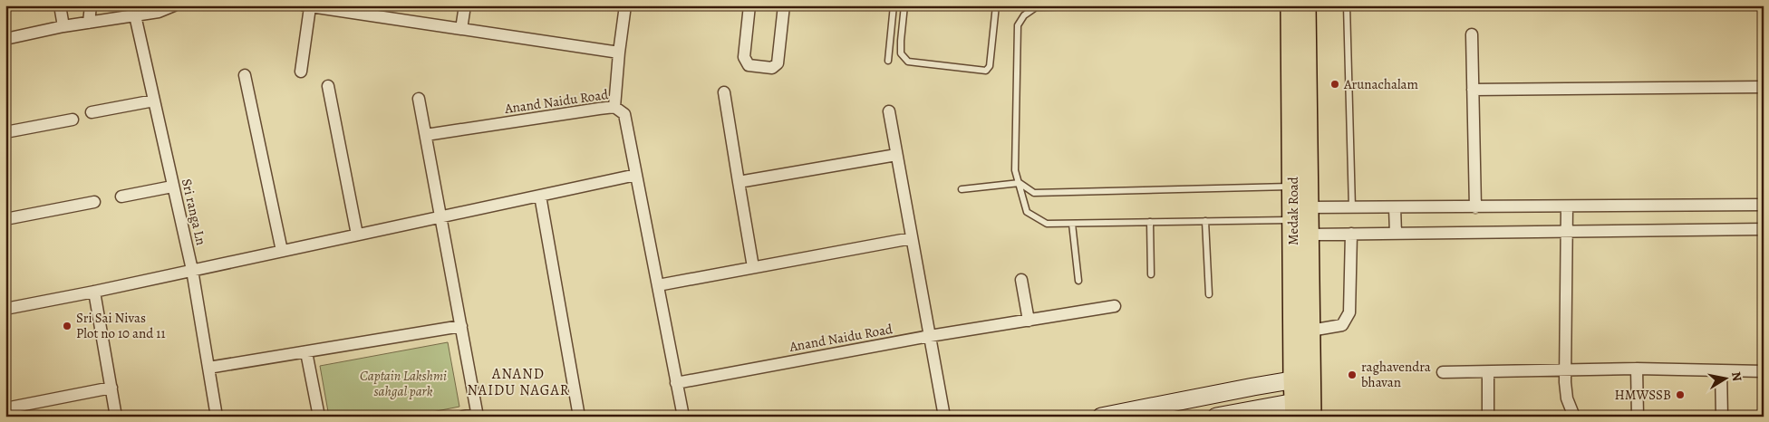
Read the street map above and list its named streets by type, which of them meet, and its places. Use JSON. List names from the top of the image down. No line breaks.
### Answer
{"streets":{"main road":["Medak Road"],"street":["Anand Naidu Road","Sri ranga Ln"]},"districts":["ANAND NAIDU NAGAR"],"parks":["Captain Lakshmi sahgal park"],"places":["Arunachalam","Sri Sai Nivas Plot no 10 and 11","raghavendra bhavan","HMWSSB"],"north":"right"}
